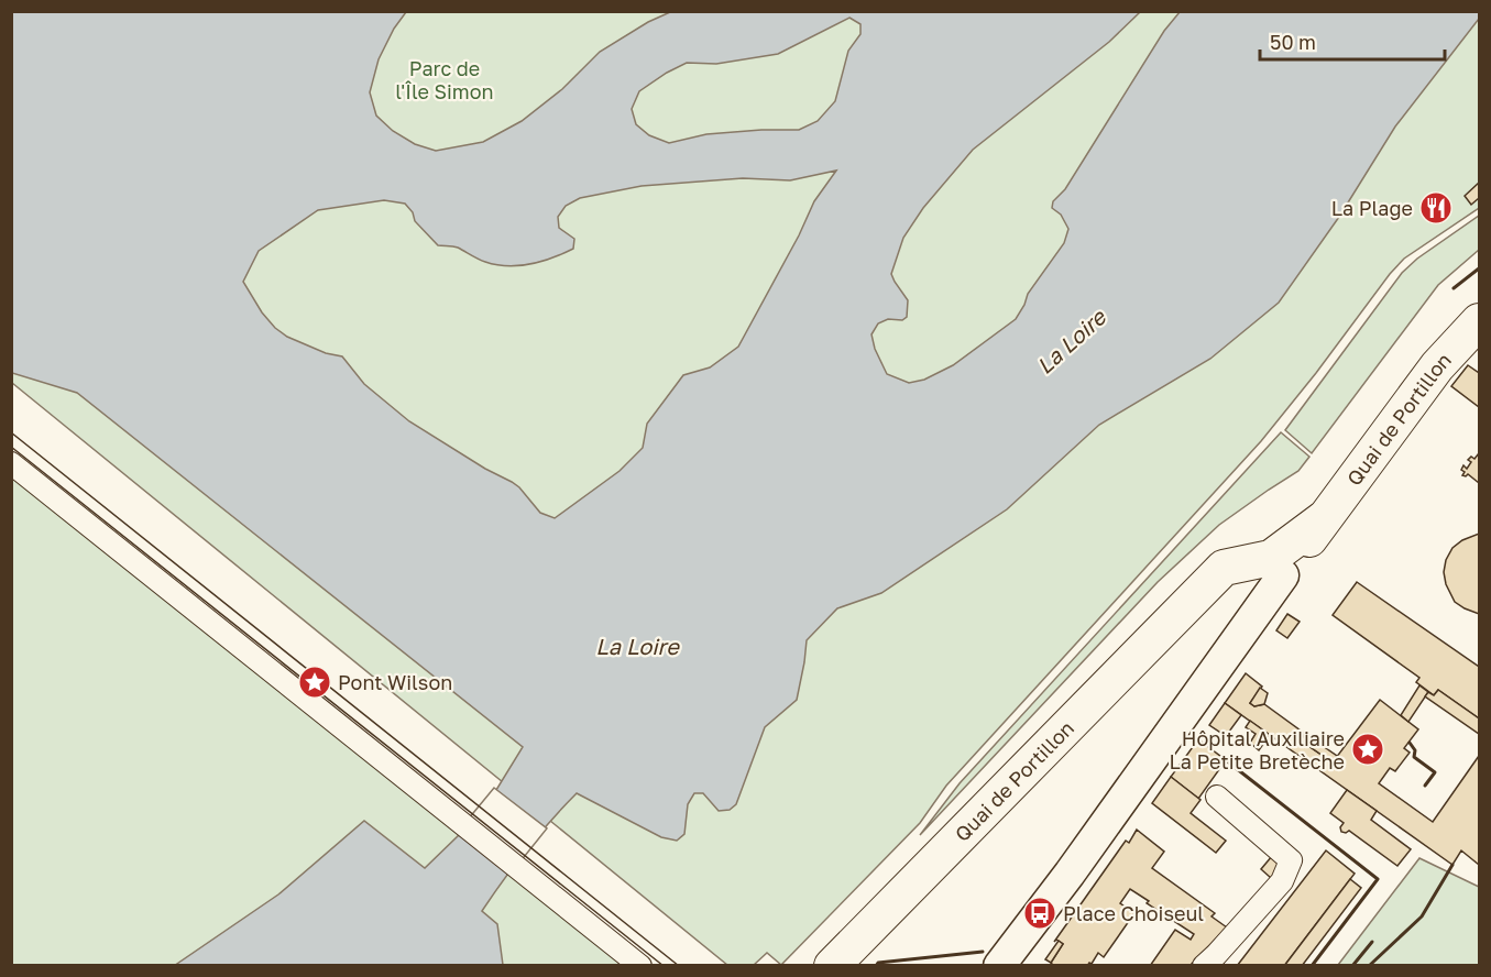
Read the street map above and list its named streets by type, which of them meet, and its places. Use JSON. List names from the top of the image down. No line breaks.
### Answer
{"streets":{"main road":["Quai de Portillon"]},"water":["La Loire"],"parks":["Parc de l'Île Simon"],"places":{"restaurant":["La Plage"],"place":["Pont Wilson","Hôpital Auxiliaire La Petite Bretèche"],"bus stop":["Place Choiseul"]},"scale_bar":"50 m"}
